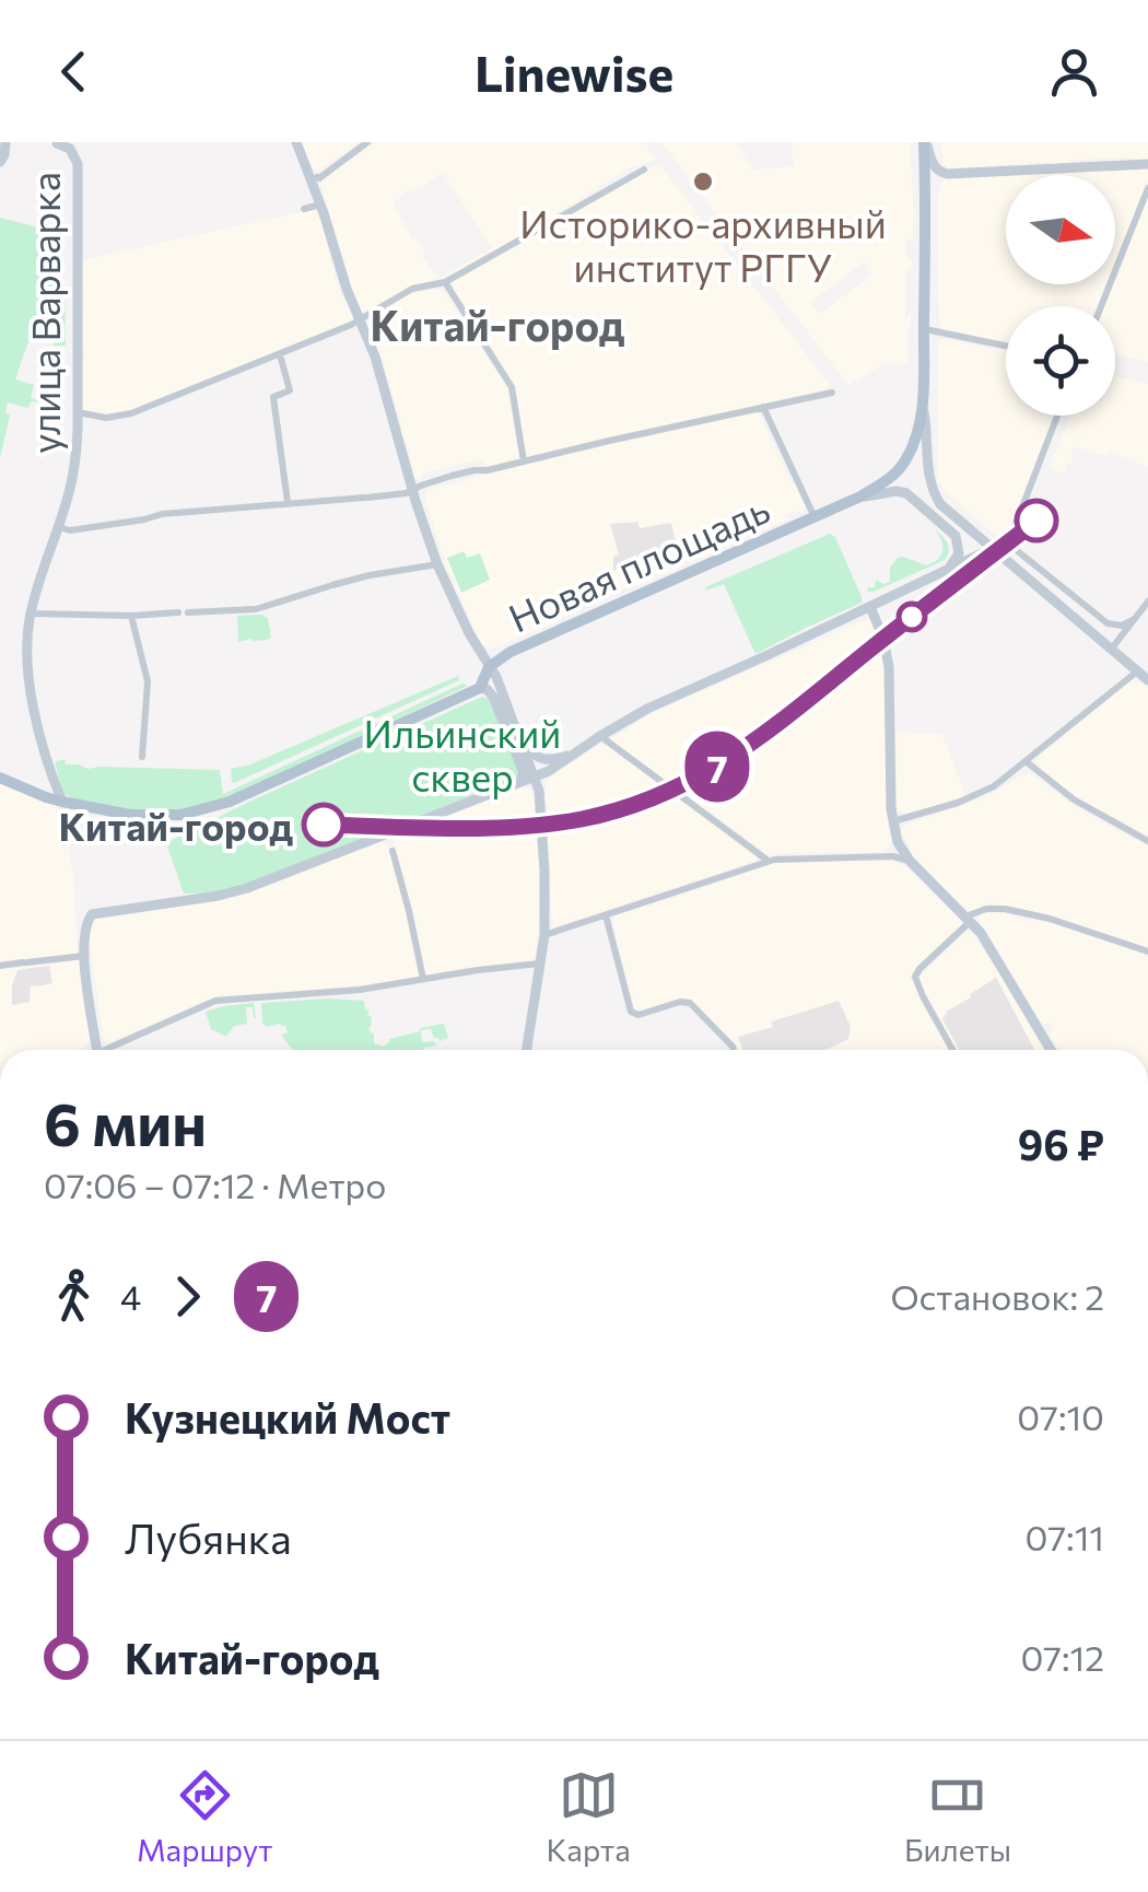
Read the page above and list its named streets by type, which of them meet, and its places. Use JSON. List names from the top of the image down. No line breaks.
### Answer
{"streets":{"main road":["улица Варварка","Новая площадь"]},"districts":["Китай-город"],"parks":["Ильинский сквер"],"places":["Историко-архивный институт РГГУ","Китай-город"],"lines":["metro line 7"],"north":"right","page":{"header":"Linewise","on_map":"7","heading":["6 мин","07:06 – 07:12 · Метро","96 ₽"],"legs":["4","7","Остановок: 2"],"list":[{"name":"Кузнецкий Мост","value":"07:10"},{"name":"Лубянка","value":"07:11"},{"name":"Китай-город","value":"07:12"}],"tabs":["Маршрут","Карта","Билеты"]}}
